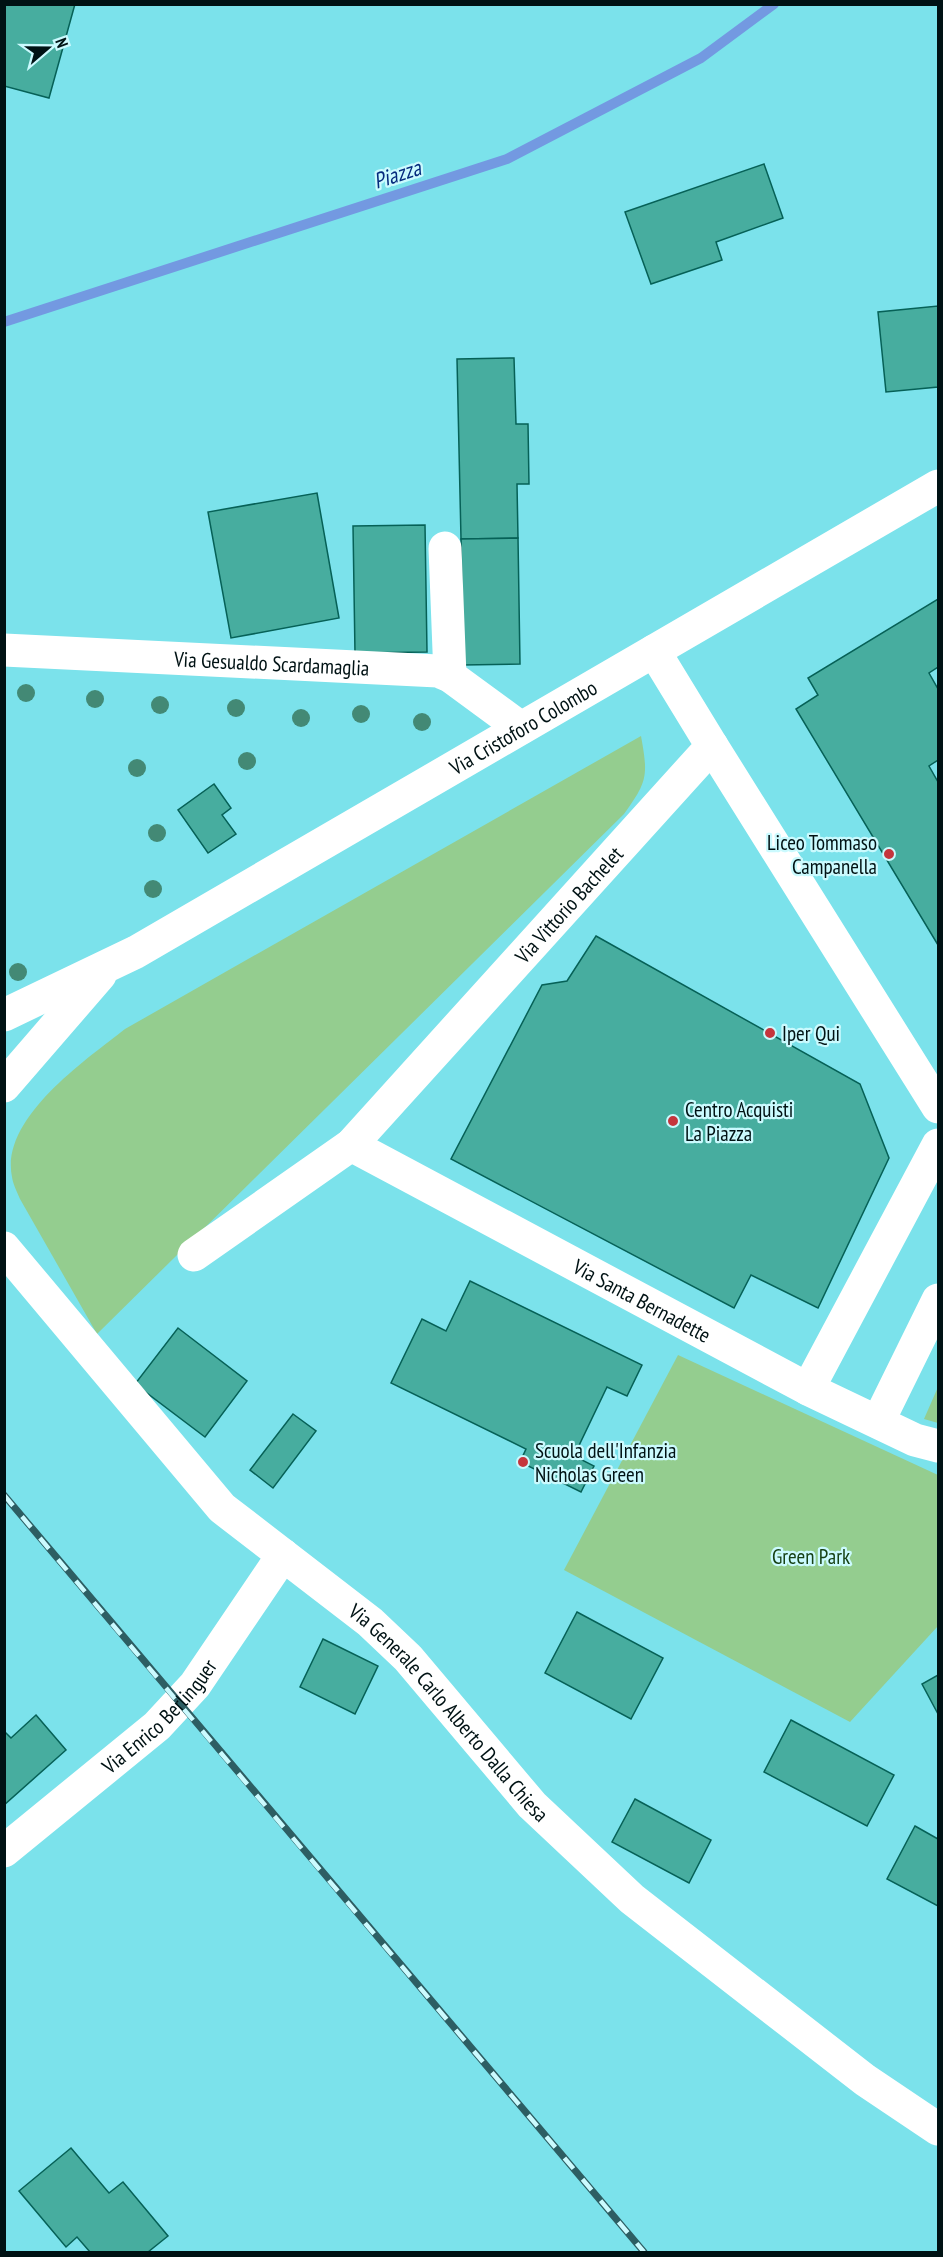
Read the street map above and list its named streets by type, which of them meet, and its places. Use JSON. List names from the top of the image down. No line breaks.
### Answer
{"streets":{"street":["Via Gesualdo Scardamaglia","Via Cristoforo Colombo","Via Vittorio Bachelet","Via Santa Bernadette","Via Generale Carlo Alberto Dalla Chiesa","Via Enrico Berlinguer"]},"crossings":[["Via Gesualdo Scardamaglia","Via Cristoforo Colombo"],["Via Vittorio Bachelet","Via Santa Bernadette"],["Via Generale Carlo Alberto Dalla Chiesa","Via Enrico Berlinguer"]],"water":["Piazza"],"parks":["Green Park"],"places":["Liceo Tommaso Campanella","Iper Qui","Centro Acquisti La Piazza","Scuola dell'Infanzia Nicholas Green"],"north":"right"}
